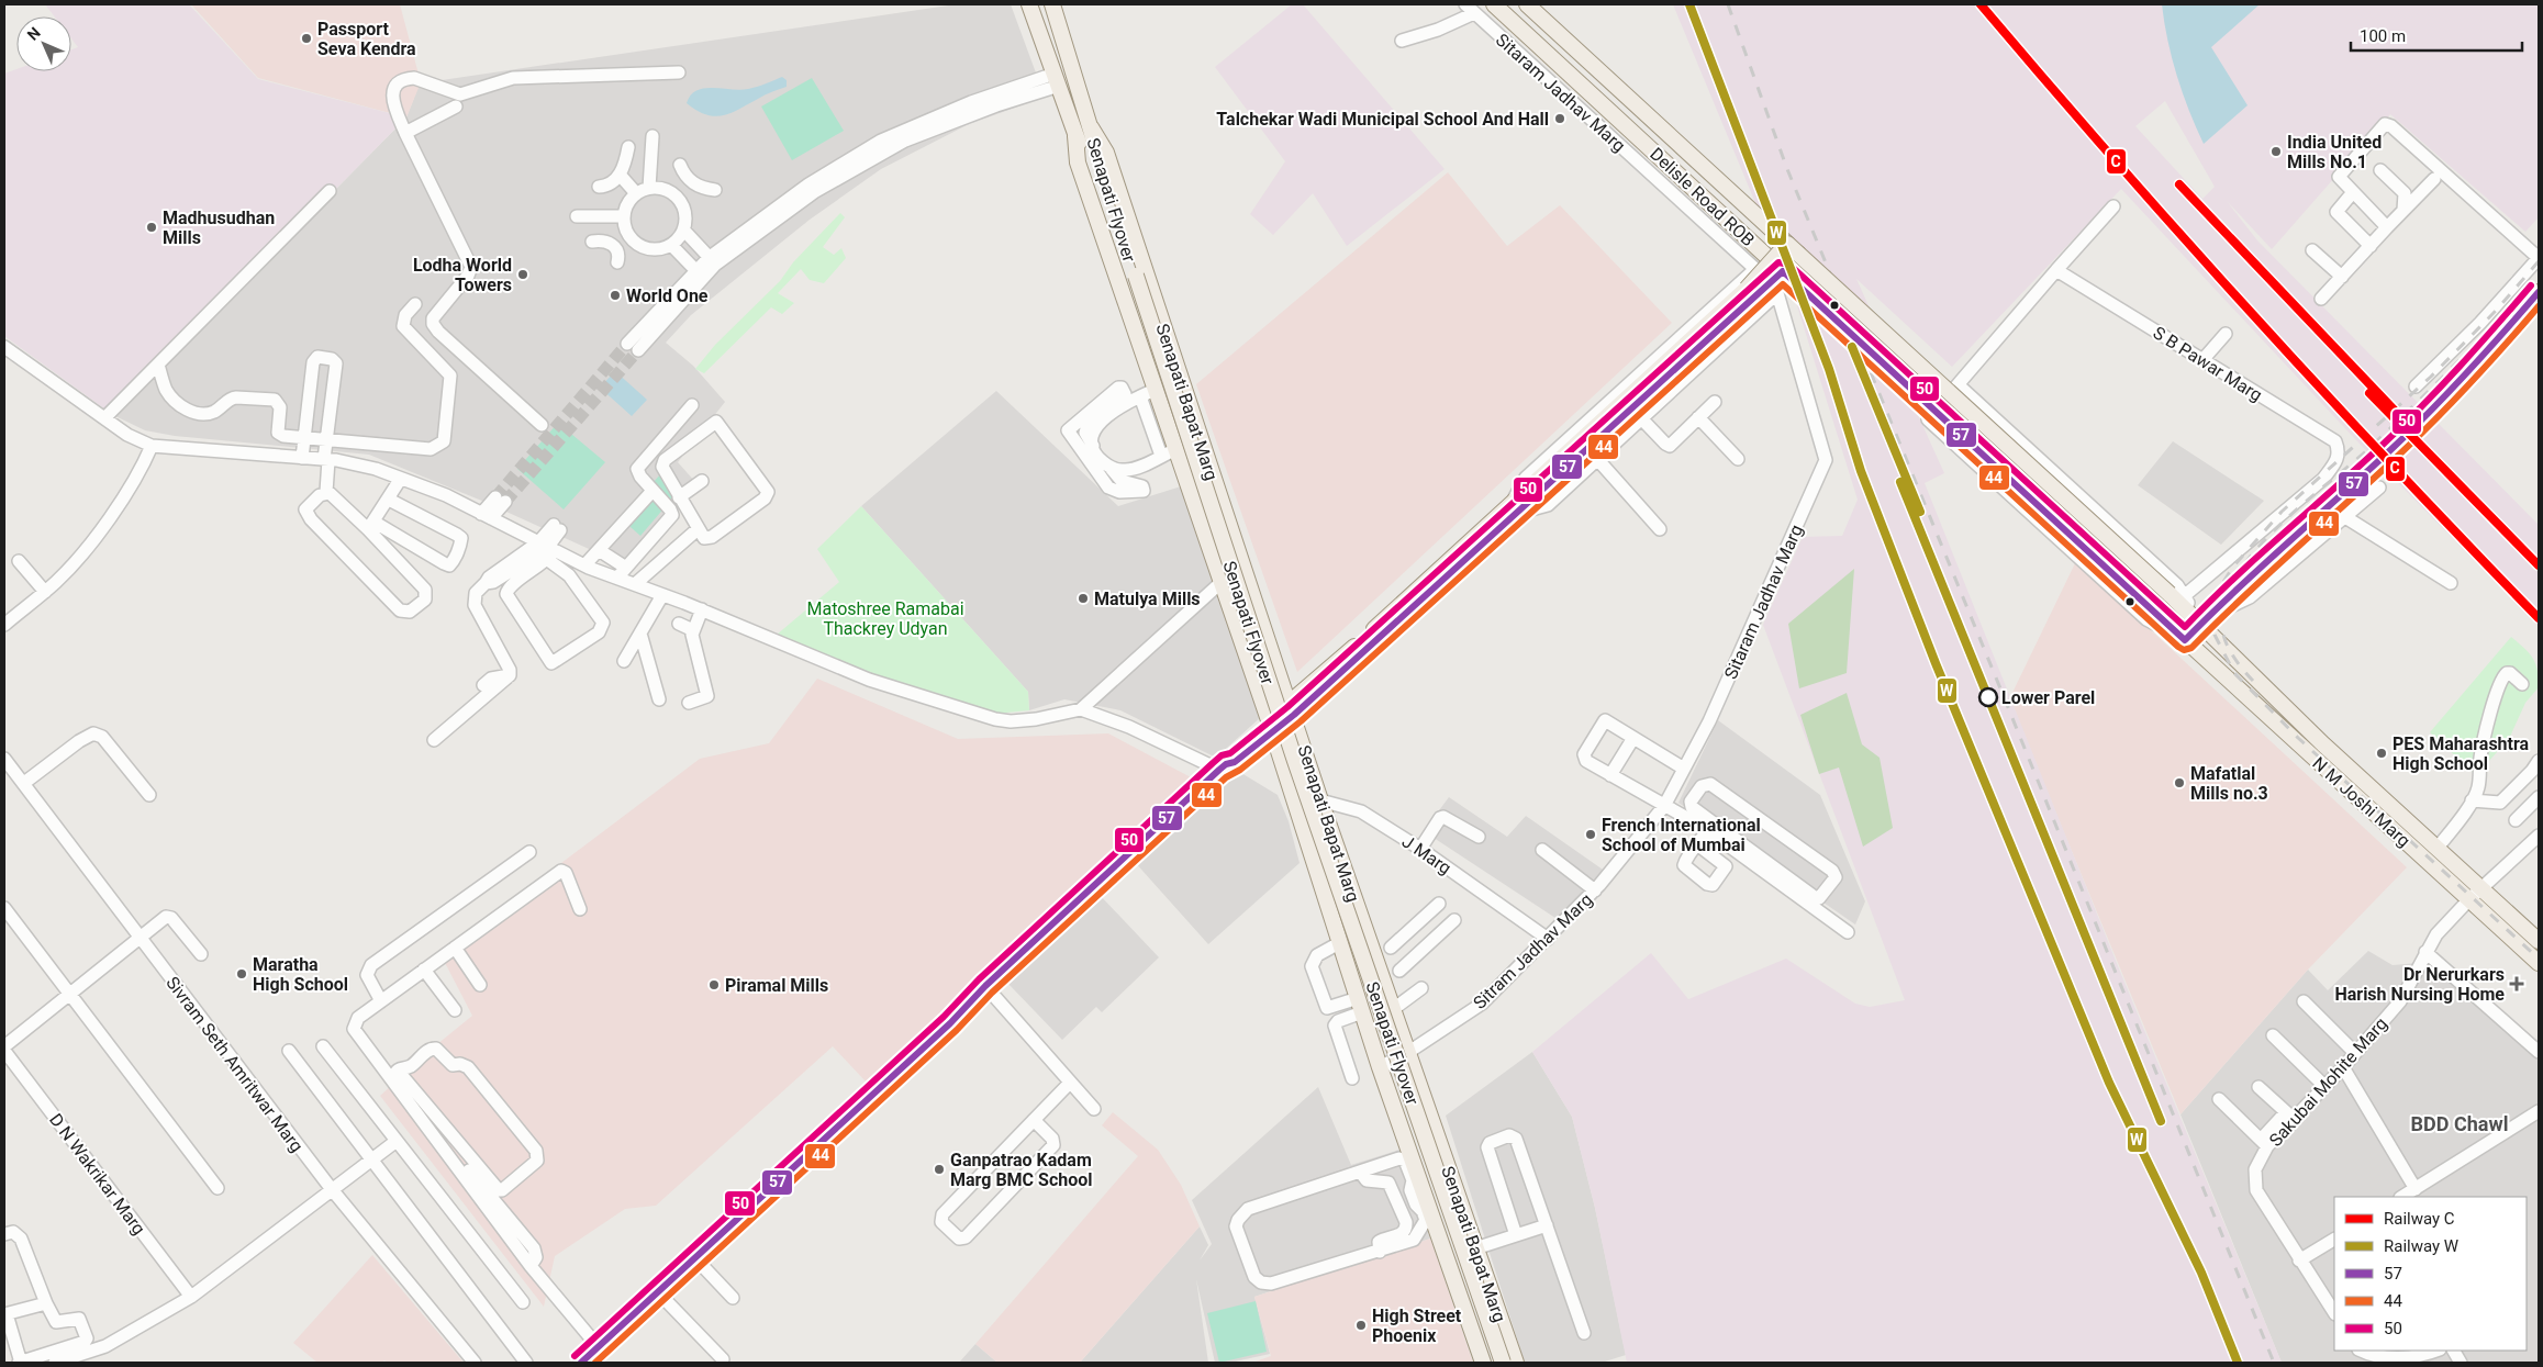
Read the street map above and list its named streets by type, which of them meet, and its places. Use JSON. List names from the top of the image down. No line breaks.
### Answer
{"streets":{"main road":["Delisle Road ROB","Senapati Flyover","Senapati Bapat Marg","N M Joshi Marg"],"street":["Sitaram Jadhav Marg","S B Pawar Marg","J Marg","Sitram Jadhav Marg","Sivram Seth Amritwar Marg","Sakubai Mohite Marg","D N Wakrikar Marg"]},"crossings":[["Sitaram Jadhav Marg","Sitram Jadhav Marg"],["Delisle Road ROB","S B Pawar Marg"],["Delisle Road ROB","N M Joshi Marg"],["Senapati Flyover","Senapati Bapat Marg"],["S B Pawar Marg","N M Joshi Marg"],["Senapati Bapat Marg","J Marg"],["Senapati Bapat Marg","Sitram Jadhav Marg"],["N M Joshi Marg","Sakubai Mohite Marg"],["J Marg","Sitram Jadhav Marg"]],"districts":["BDD Chawl"],"parks":["Matoshree Ramabai Thackrey Udyan"],"places":{"other":["Passport Seva Kendra","Talchekar Wadi Municipal School And Hall","India United Mills No.1","Madhusudhan Mills","Lodha World Towers","World One","Matulya Mills","Lower Parel","PES Maharashtra High School","Mafatlal Mills no.3","French International School of Mumbai","Maratha High School","Piramal Mills","Ganpatrao Kadam Marg BMC School","High Street Phoenix"],"health":["Dr Nerurkars Harish Nursing Home"]},"lines":["rail line C","rail line W","transit line 50","transit line 57","transit line 44"],"legend":["Railway C","Railway W","57","44","50"],"scale_bar":"100 m","north":"top left"}
